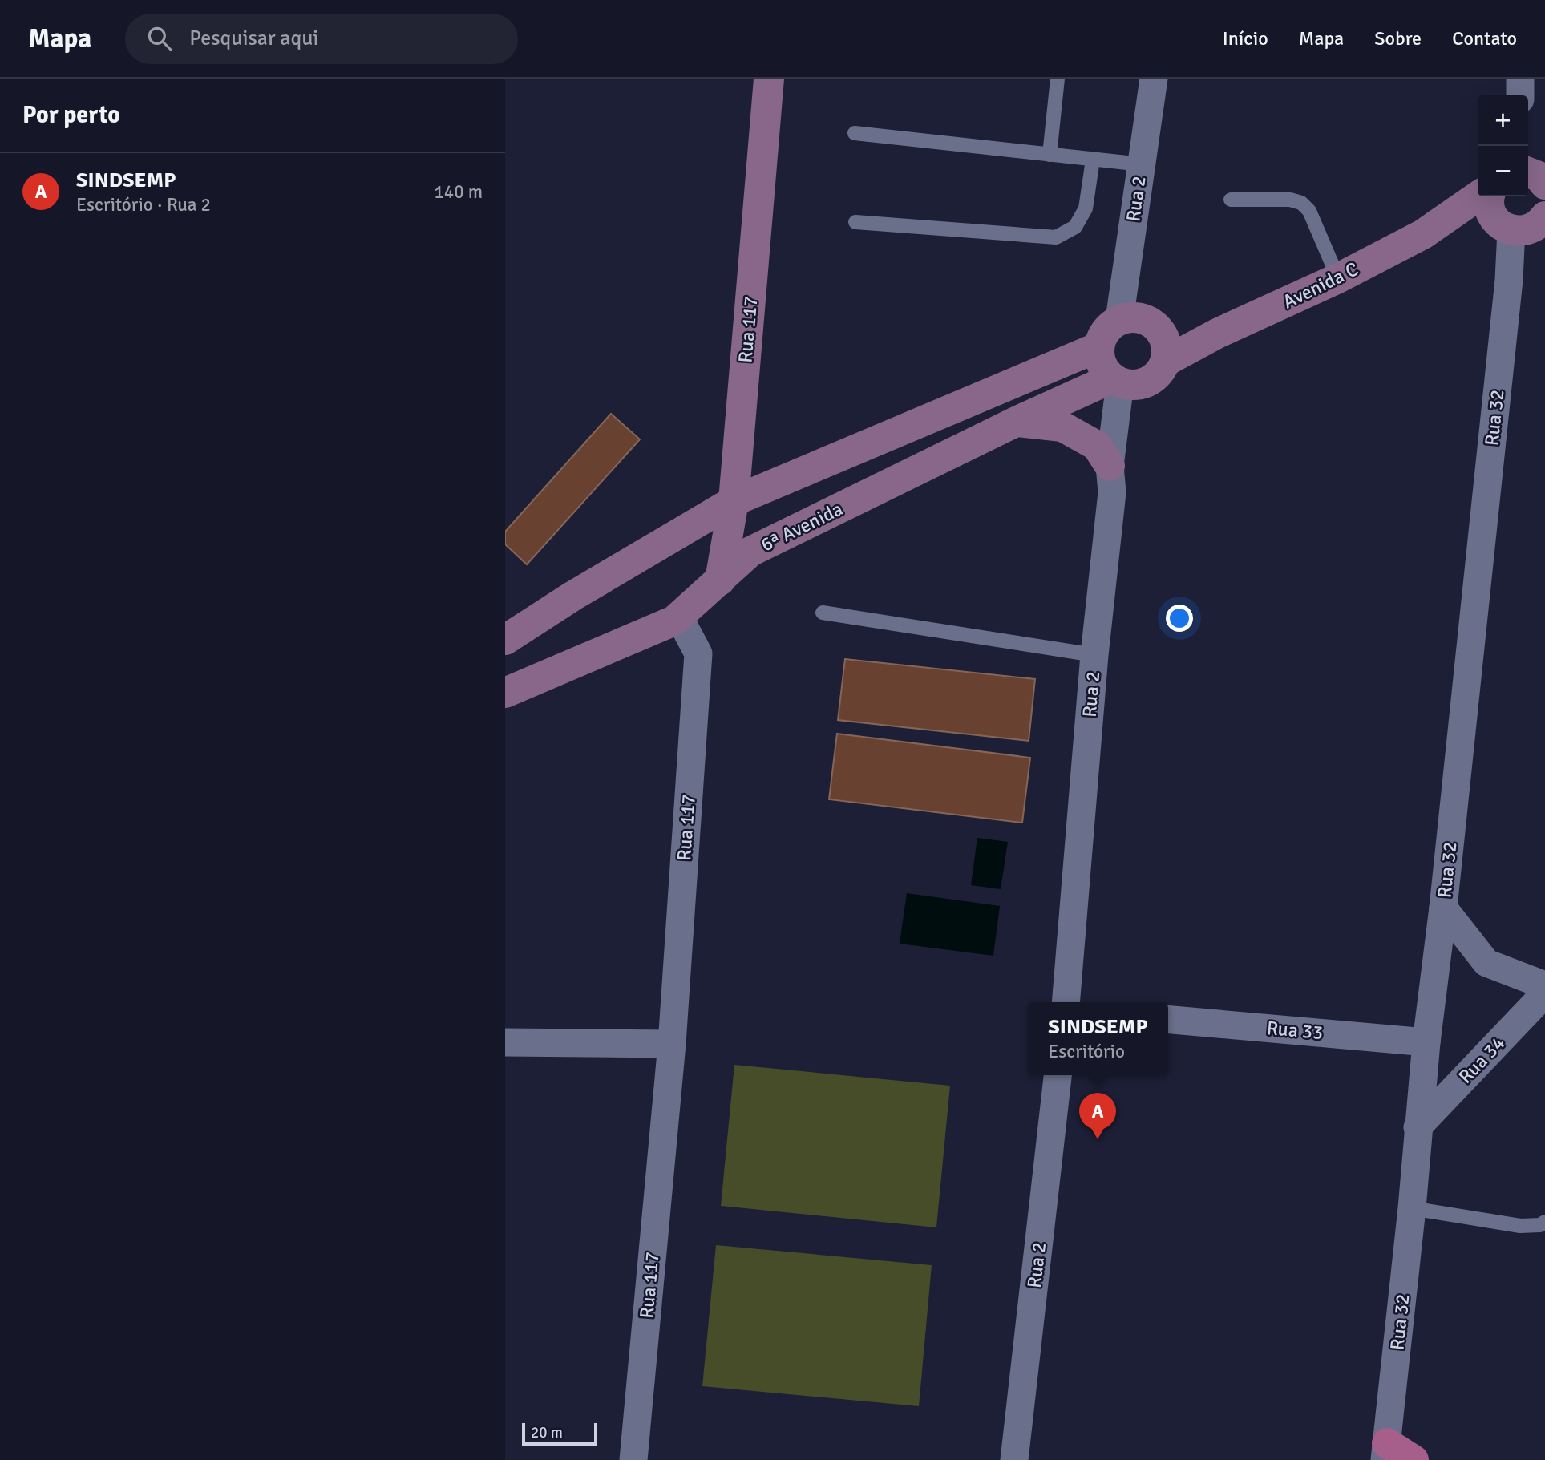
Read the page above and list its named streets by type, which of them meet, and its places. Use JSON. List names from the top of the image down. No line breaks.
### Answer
{"streets":{"street":["Rua 2","Avenida C","Rua 117","Rua 32","6ª Avenida","Rua 33","Rua 34"]},"crossings":[["Rua 2","Avenida C"],["Rua 2","6ª Avenida"],["Avenida C","Rua 32"],["Avenida C","6ª Avenida"],["Rua 117","6ª Avenida"],["Rua 32","Rua 33"],["Rua 32","Rua 34"]],"scale_bar":"20 m","page":{"header":"Mapa","search":"Pesquisar aqui","nav":["Início","Mapa","Sobre","Contato"],"heading":"Por perto","map_buttons":["+","−"],"list":[{"mark":"A","name":"SINDSEMP","note":"Escritório · Rua 2","value":"140 m"}],"popup":["SINDSEMP","Escritório"],"pins":"A","scale":"20 m"}}
